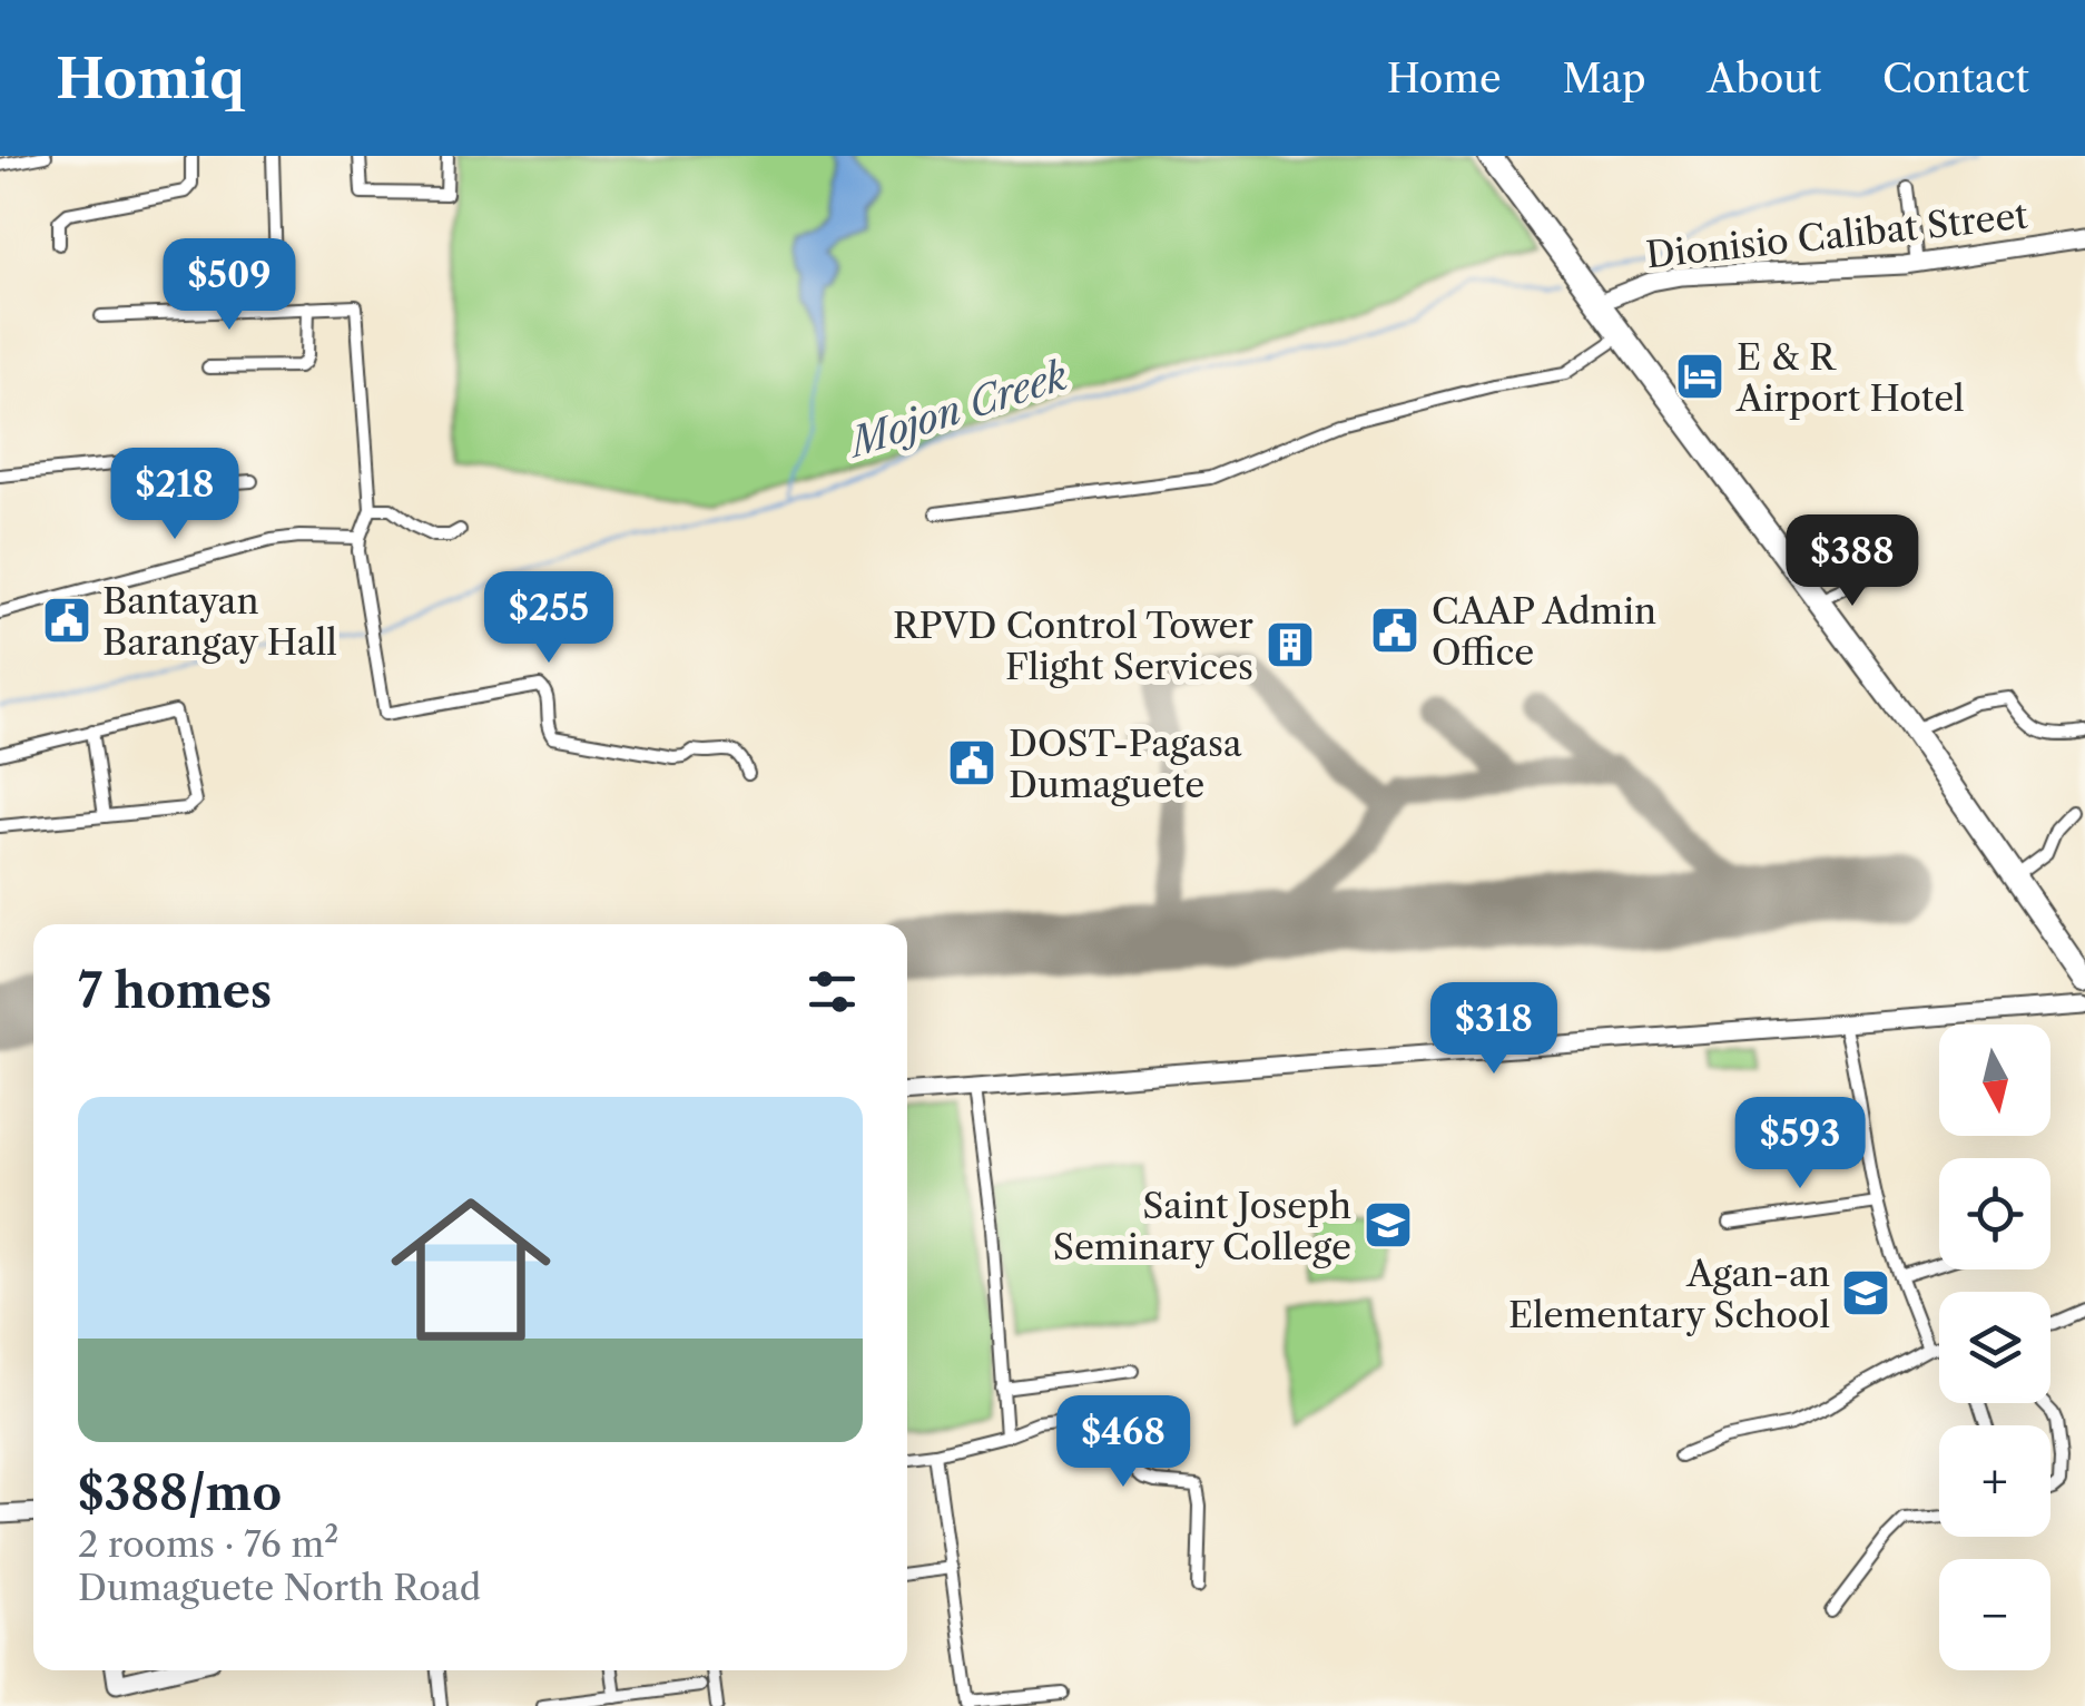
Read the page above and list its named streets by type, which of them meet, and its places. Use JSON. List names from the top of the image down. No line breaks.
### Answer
{"streets":{"street":["Dionisio Calibat Street"]},"water":["Mojon Creek"],"places":{"hotel":["E & R Airport Hotel"],"public building":["Bantayan Barangay Hall","CAAP Admin Office","DOST-Pagasa Dumaguete"],"building":["RPVD Control Tower Flight Services"],"school or university":["Saint Joseph Seminary College","Agan-an Elementary School"]},"north":"bottom","page":{"header":"Homiq","nav":["Home","Map","About","Contact"],"price":["$509","$218","$388","$255","$318","$593","$468"],"heading":"7 homes","map_buttons":["+","−"],"list":[{"name":"$388/mo","note":"2 rooms · 76 m² · Dumaguete North Road"}]}}
